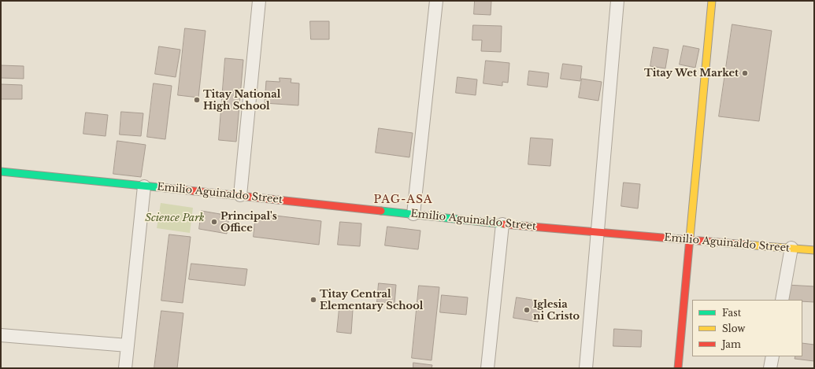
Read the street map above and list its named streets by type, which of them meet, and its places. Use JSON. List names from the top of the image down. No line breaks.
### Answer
{"streets":{"street":["Emilio Aguinaldo Street"]},"districts":["PAG-ASA"],"parks":["Science Park"],"places":["Titay Wet Market","Titay National High School","Principal's Office","Titay Central Elementary School","Iglesia ni Cristo"],"legend":["Fast","Slow","Jam"]}
